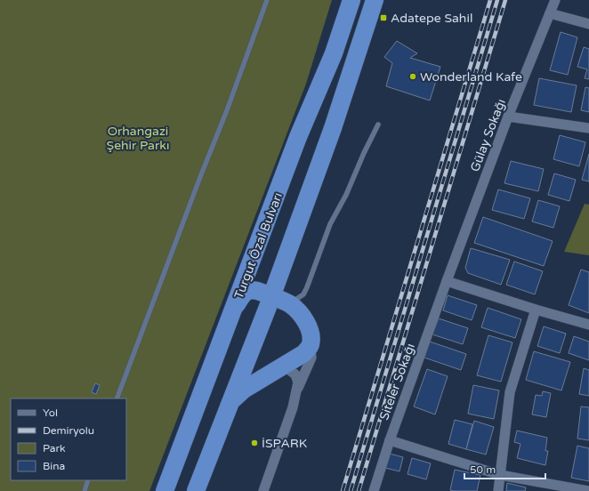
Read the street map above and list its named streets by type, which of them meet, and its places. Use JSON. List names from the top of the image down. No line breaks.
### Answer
{"streets":{"highway":["Turgut Özal Bulvarı"],"street":["Gülay Sokağı","Siteler Sokağı"]},"crossings":[["Gülay Sokağı","Siteler Sokağı"]],"parks":["Orhangazi Şehir Parkı"],"places":{"transit":["Adatepe Sahil"],"other":["Wonderland Kafe","İSPARK"]},"legend":["Yol","Demiryolu","Park","Bina"],"scale_bar":"50 m"}
